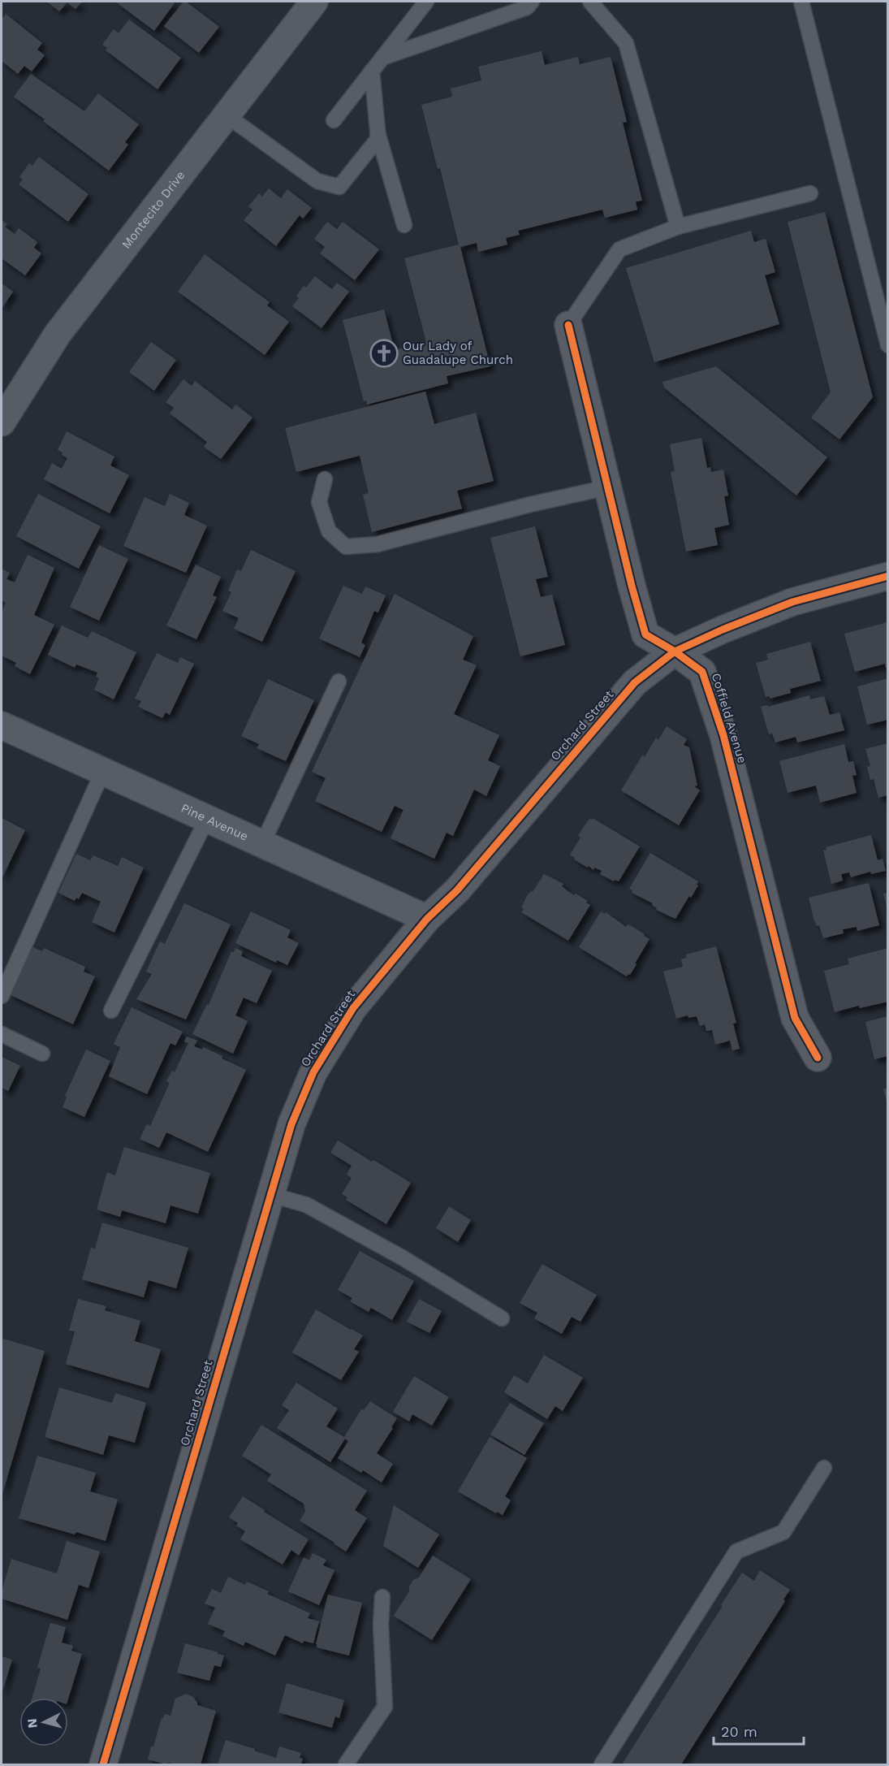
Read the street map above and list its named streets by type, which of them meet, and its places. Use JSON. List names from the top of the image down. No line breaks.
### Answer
{"streets":{"street":["Montecito Drive","Coffield Avenue","Orchard Street","Pine Avenue"]},"crossings":[["Coffield Avenue","Orchard Street"],["Orchard Street","Pine Avenue"]],"places":{"church":["Our Lady of Guadalupe Church"]},"scale_bar":"20 m","north":"left"}
